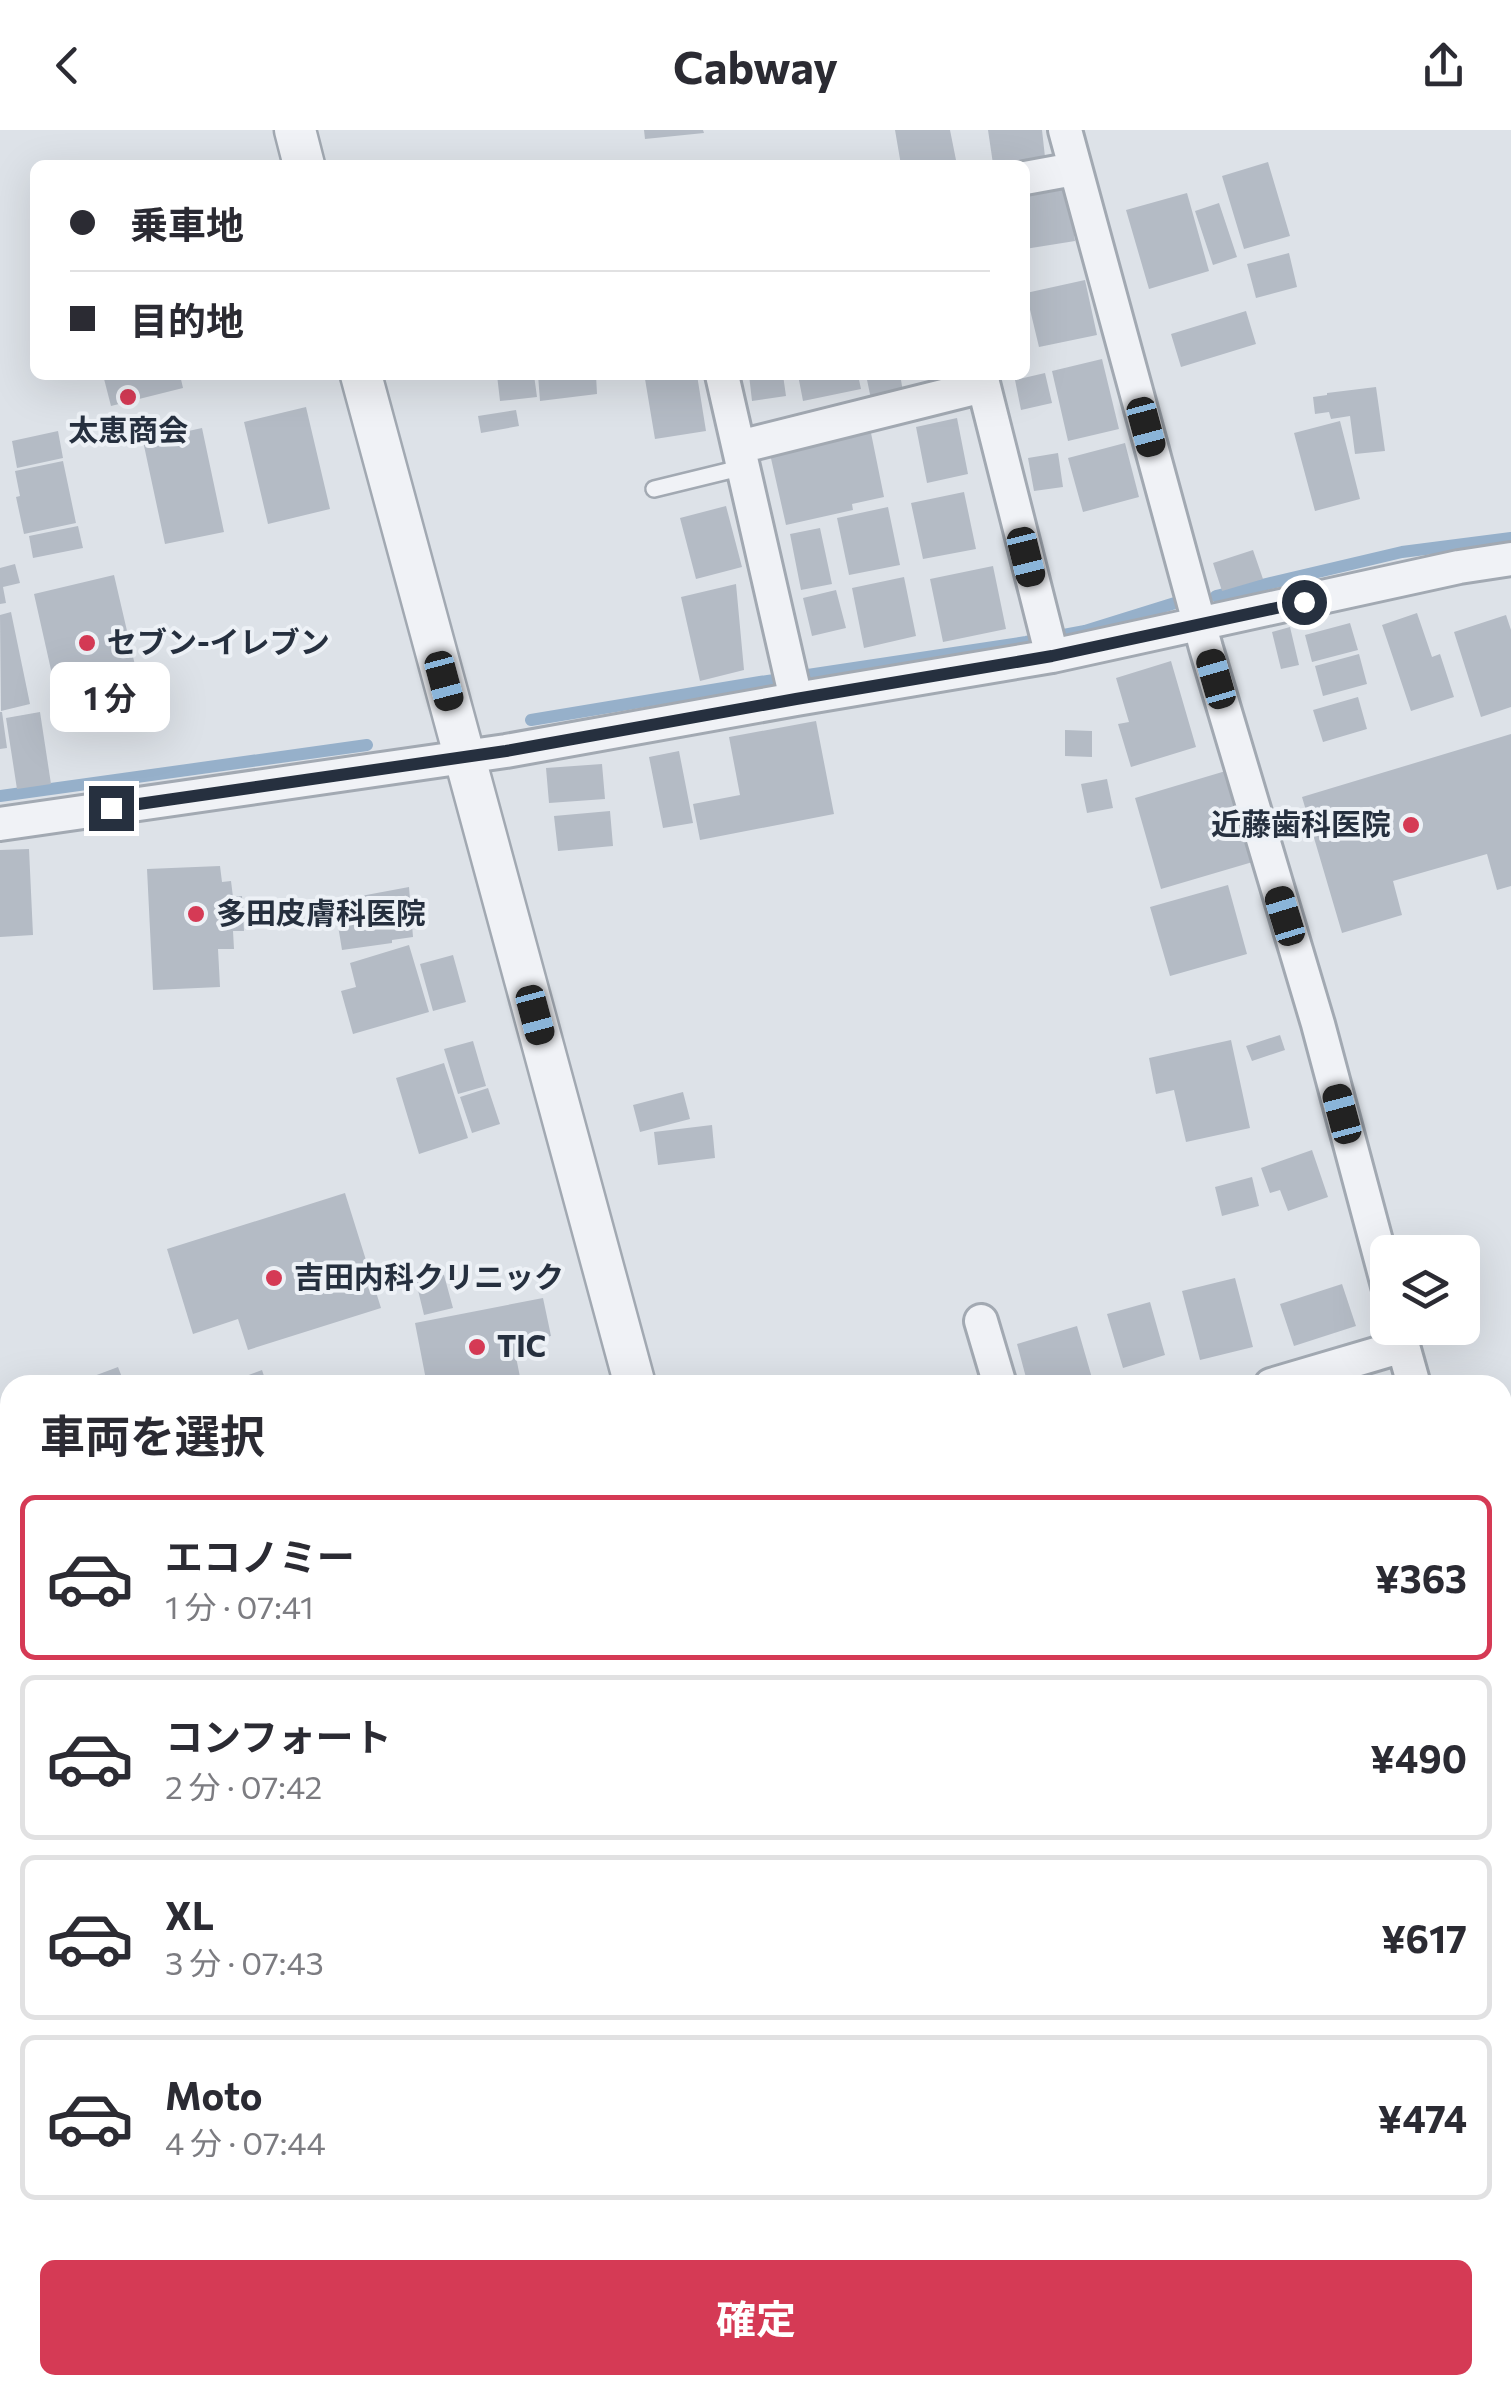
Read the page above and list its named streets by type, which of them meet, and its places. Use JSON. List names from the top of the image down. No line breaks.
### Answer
{"places":["太恵商会","セブン-イレブン","近藤歯科医院","多田皮膚科医院","吉田内科クリニック","TIC"],"page":{"header":"Cabway","banner":["乗車地","目的地"],"bubble":"1 分","heading":"車両を選択","list":[{"name":"エコノミー","note":"1 分 · 07:41","value":"¥363"},{"name":"コンフォート","note":"2 分 · 07:42","value":"¥490"},{"name":"XL","note":"3 分 · 07:43","value":"¥617"},{"name":"Moto","note":"4 分 · 07:44","value":"¥474"}],"buttons":"確定"}}
